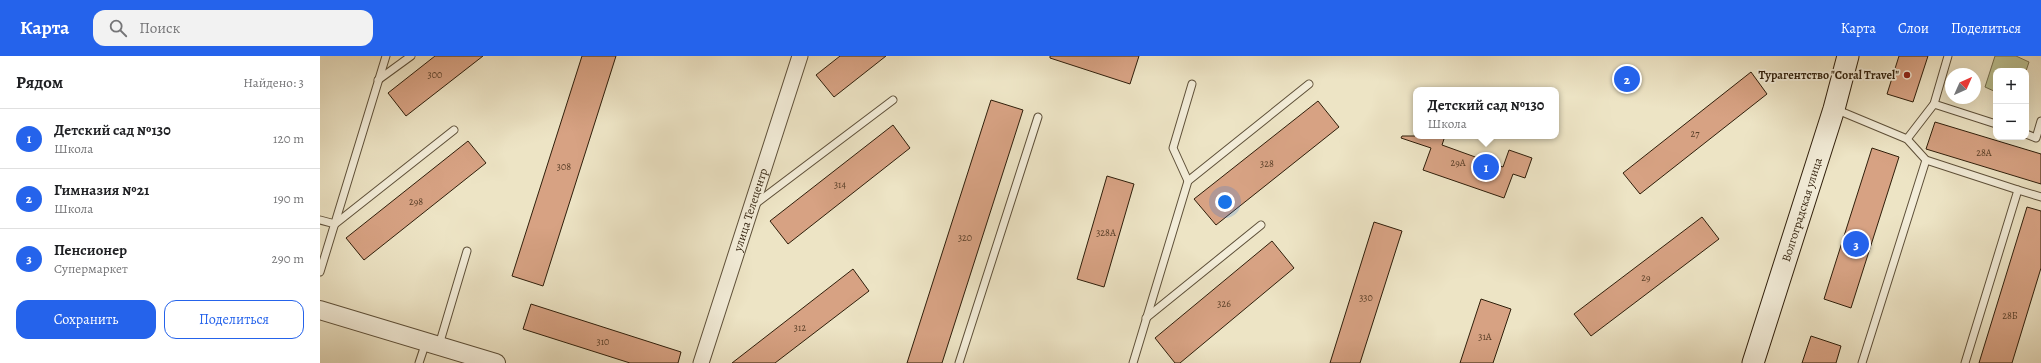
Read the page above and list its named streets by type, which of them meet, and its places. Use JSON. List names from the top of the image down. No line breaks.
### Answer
{"streets":{"main road":["Волгоградская улица"],"street":["улица Телецентр"]},"places":["Турагентство \"Coral Travel\""],"house_numbers":["300","27","28А","29А","328","308","314","298","328А","320","29","330","326","28Б","312","31А","310"],"north":"top right","page":{"header":"Карта","search":"Поиск","nav":["Карта","Слои","Поделиться"],"heading":["Рядом","Найдено: 3"],"pins":["2","1","3"],"map_buttons":["+","−"],"popup":["Детский сад №130","Школа"],"list":[{"mark":"1","name":"Детский сад №130","note":"Школа","value":"120 m"},{"mark":"2","name":"Гимназия №21","note":"Школа","value":"190 m"},{"mark":"3","name":"Пенсионер","note":"Супермаркет","value":"290 m"}],"buttons":["Сохранить","Поделиться"]}}
